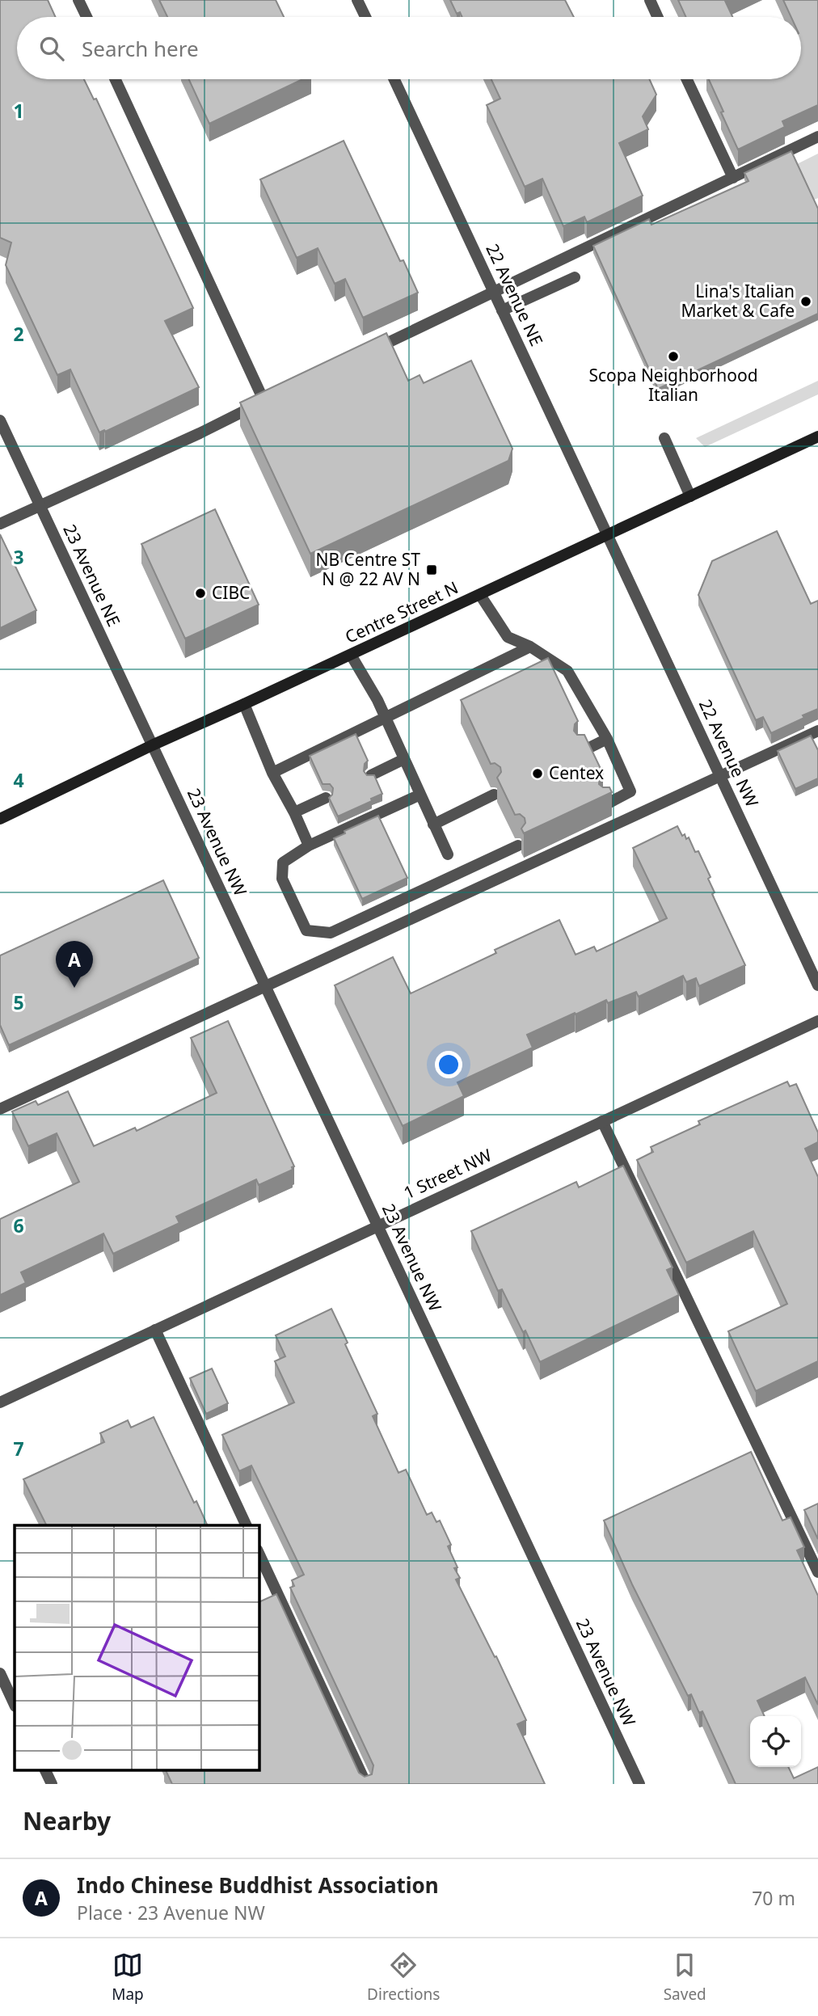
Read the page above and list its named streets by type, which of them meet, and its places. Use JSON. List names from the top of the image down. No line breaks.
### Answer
{"streets":{"main road":["Centre Street N"],"street":["22 Avenue NE","23 Avenue NE","22 Avenue NW","23 Avenue NW","1 Street NW"]},"crossings":[["22 Avenue NE","Centre Street N"],["22 Avenue NE","22 Avenue NW"],["23 Avenue NE","Centre Street N"],["23 Avenue NE","23 Avenue NW"],["Centre Street N","22 Avenue NW"],["Centre Street N","23 Avenue NW"],["23 Avenue NW","1 Street NW"]],"places":{"other":["Lina's Italian Market & Cafe","Scopa Neighborhood Italian","CIBC","Centex"],"transit":["NB Centre ST N @ 22 AV N"]},"page":{"search":"Search here","pins":"A","heading":"Nearby","list":[{"mark":"A","name":"Indo Chinese Buddhist Association","note":"Place · 23 Avenue NW","value":"70 m"}],"nav":["Map","Directions","Saved"]},"grid":{"rows":["1","2","3","4","5","6","7"]}}
